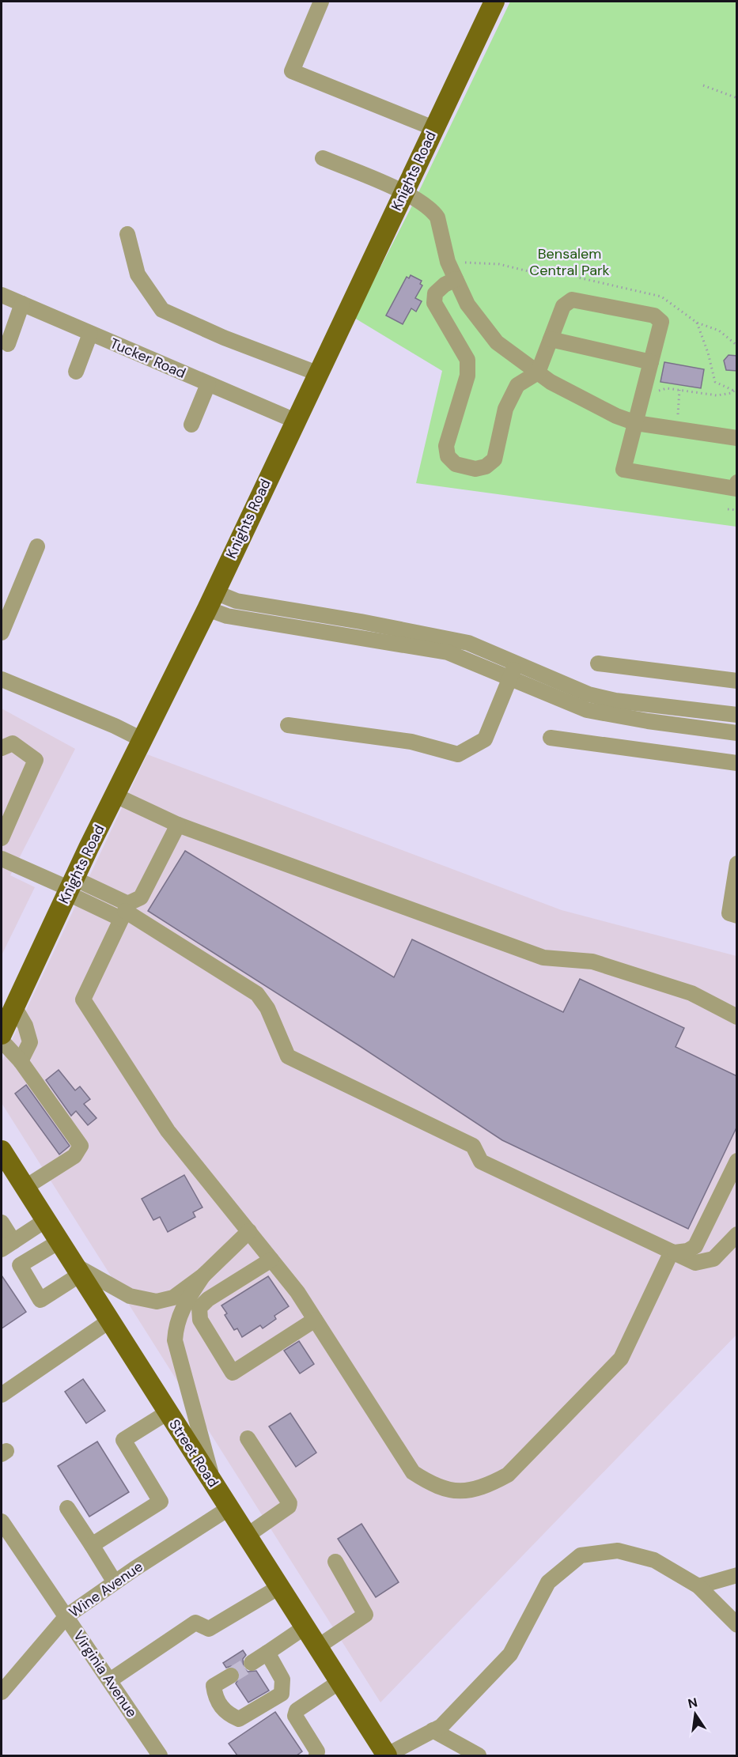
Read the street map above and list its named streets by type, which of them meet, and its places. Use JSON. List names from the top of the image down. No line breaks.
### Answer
{"streets":{"main road":["Knights Road","Street Road"],"street":["Tucker Road","Wine Avenue","Virginia Avenue"]},"crossings":[["Knights Road","Tucker Road"],["Street Road","Wine Avenue"],["Wine Avenue","Virginia Avenue"]],"parks":["Bensalem Central Park"],"north":"top"}
